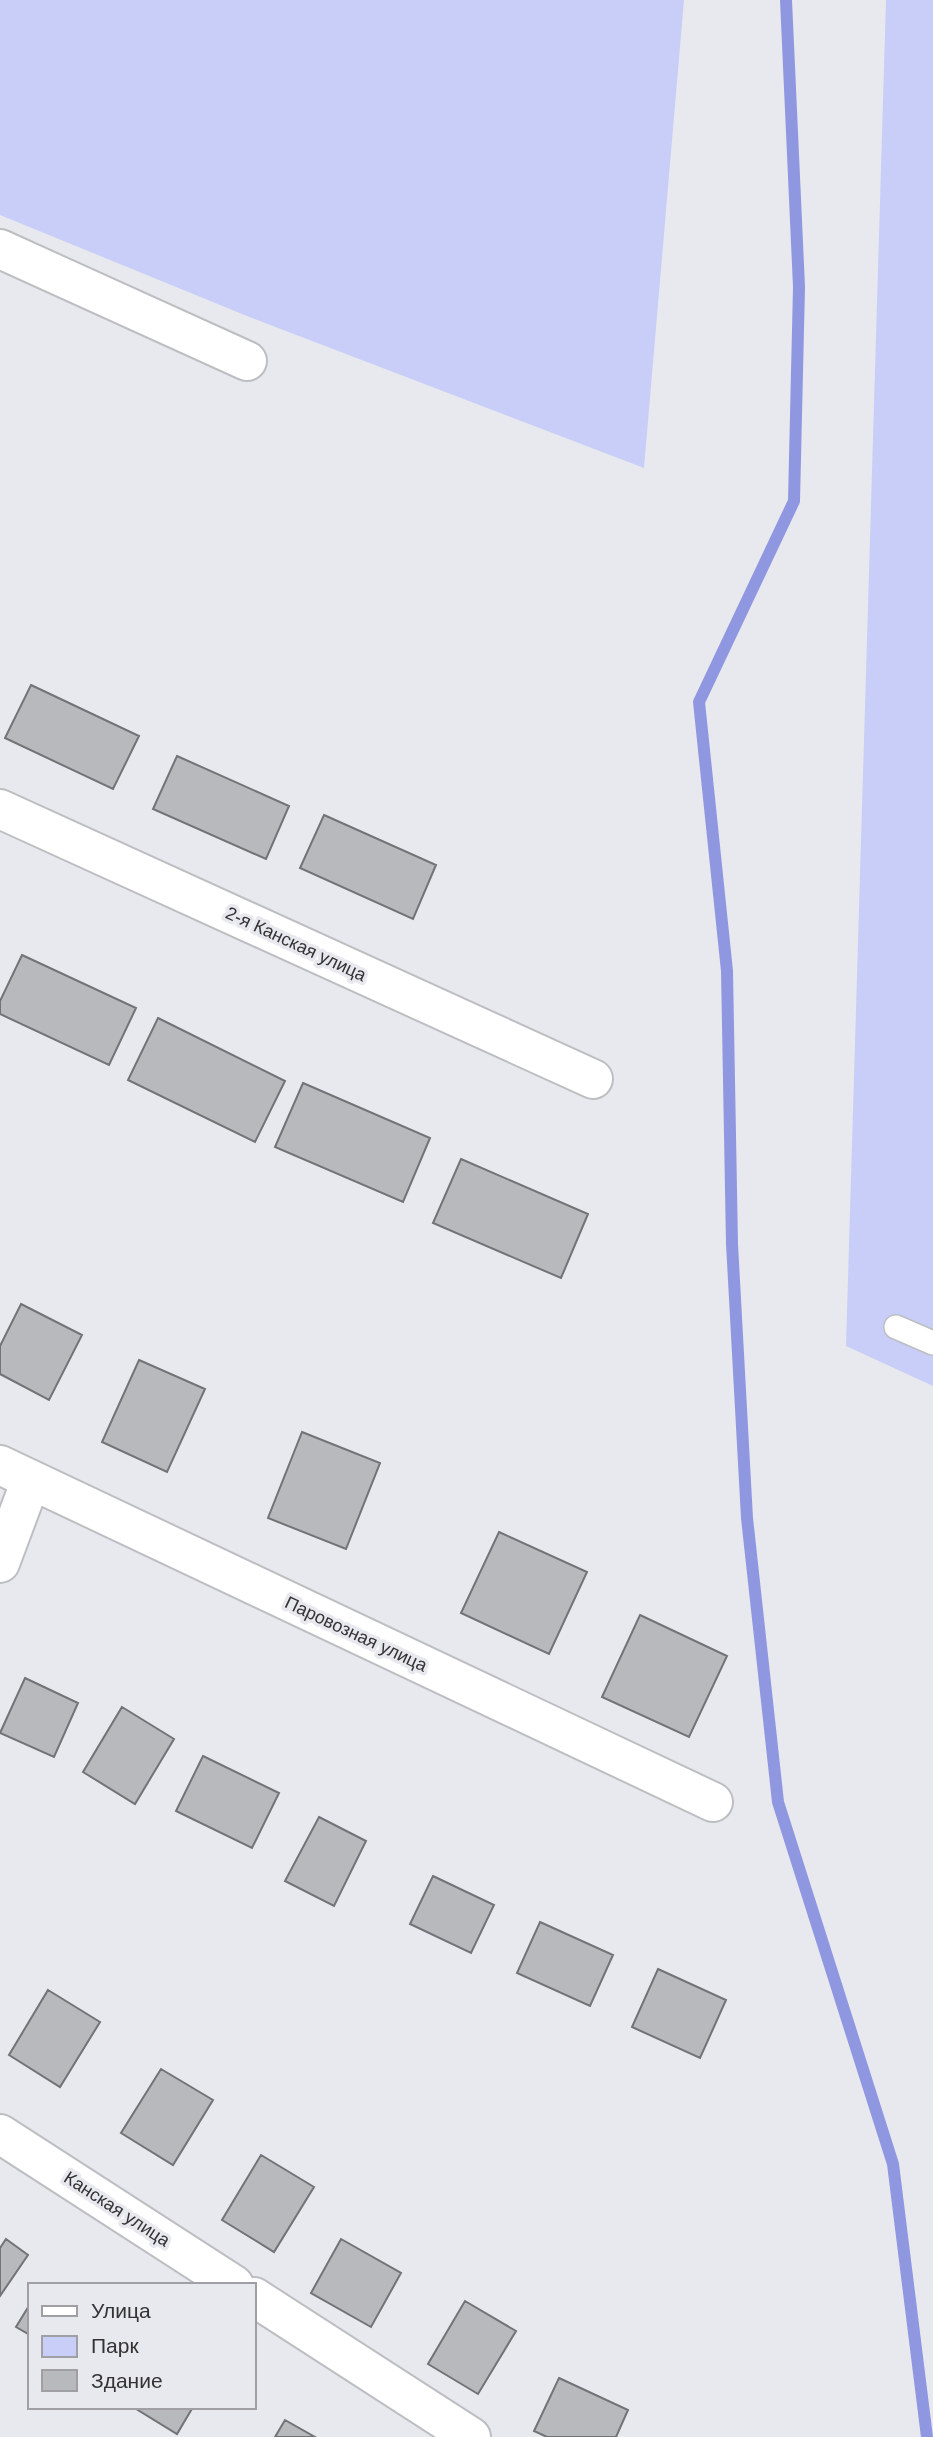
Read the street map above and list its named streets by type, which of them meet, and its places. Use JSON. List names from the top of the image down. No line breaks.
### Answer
{"streets":{"street":["2-я Канская улица","Паровозная улица","Канская улица"]},"legend":["Улица","Парк","Здание"]}
